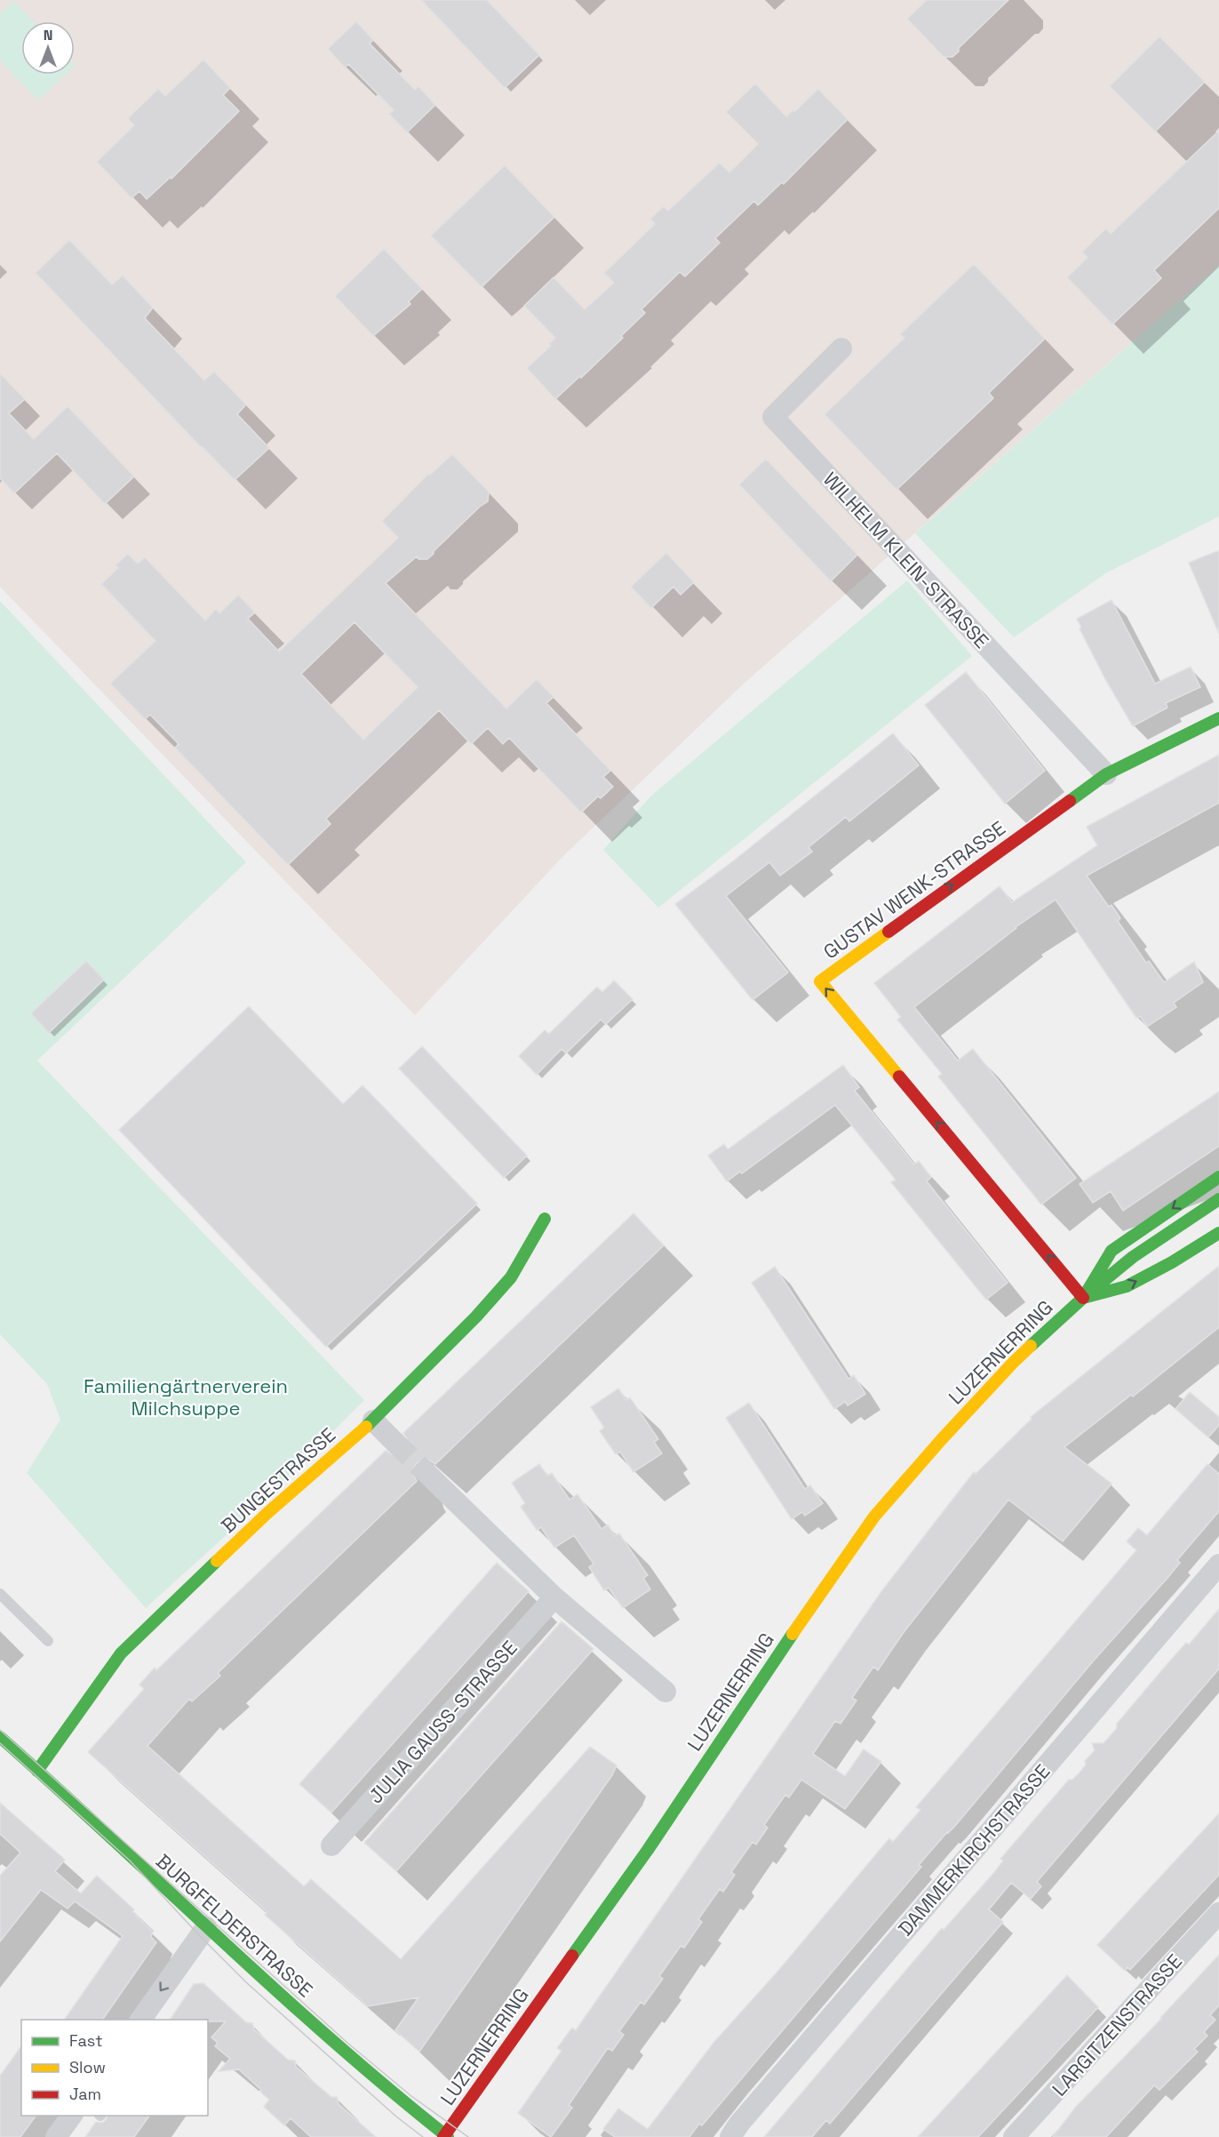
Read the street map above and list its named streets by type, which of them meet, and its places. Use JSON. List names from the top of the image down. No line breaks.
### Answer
{"streets":{"main road":["GUSTAV WENK-STRASSE","LUZERNERRING","BUNGESTRASSE","BURGFELDERSTRASSE"],"street":["WILHELM KLEIN-STRASSE","JULIA GAUSS-STRASSE","DAMMERKIRCHSTRASSE","LARGITZENSTRASSE"]},"crossings":[["WILHELM KLEIN-STRASSE","GUSTAV WENK-STRASSE"],["GUSTAV WENK-STRASSE","LUZERNERRING"],["LUZERNERRING","BURGFELDERSTRASSE"],["BUNGESTRASSE","BURGFELDERSTRASSE"]],"parks":["Familiengärtnerverein Milchsuppe"],"legend":["Fast","Slow","Jam"],"north":"top"}
